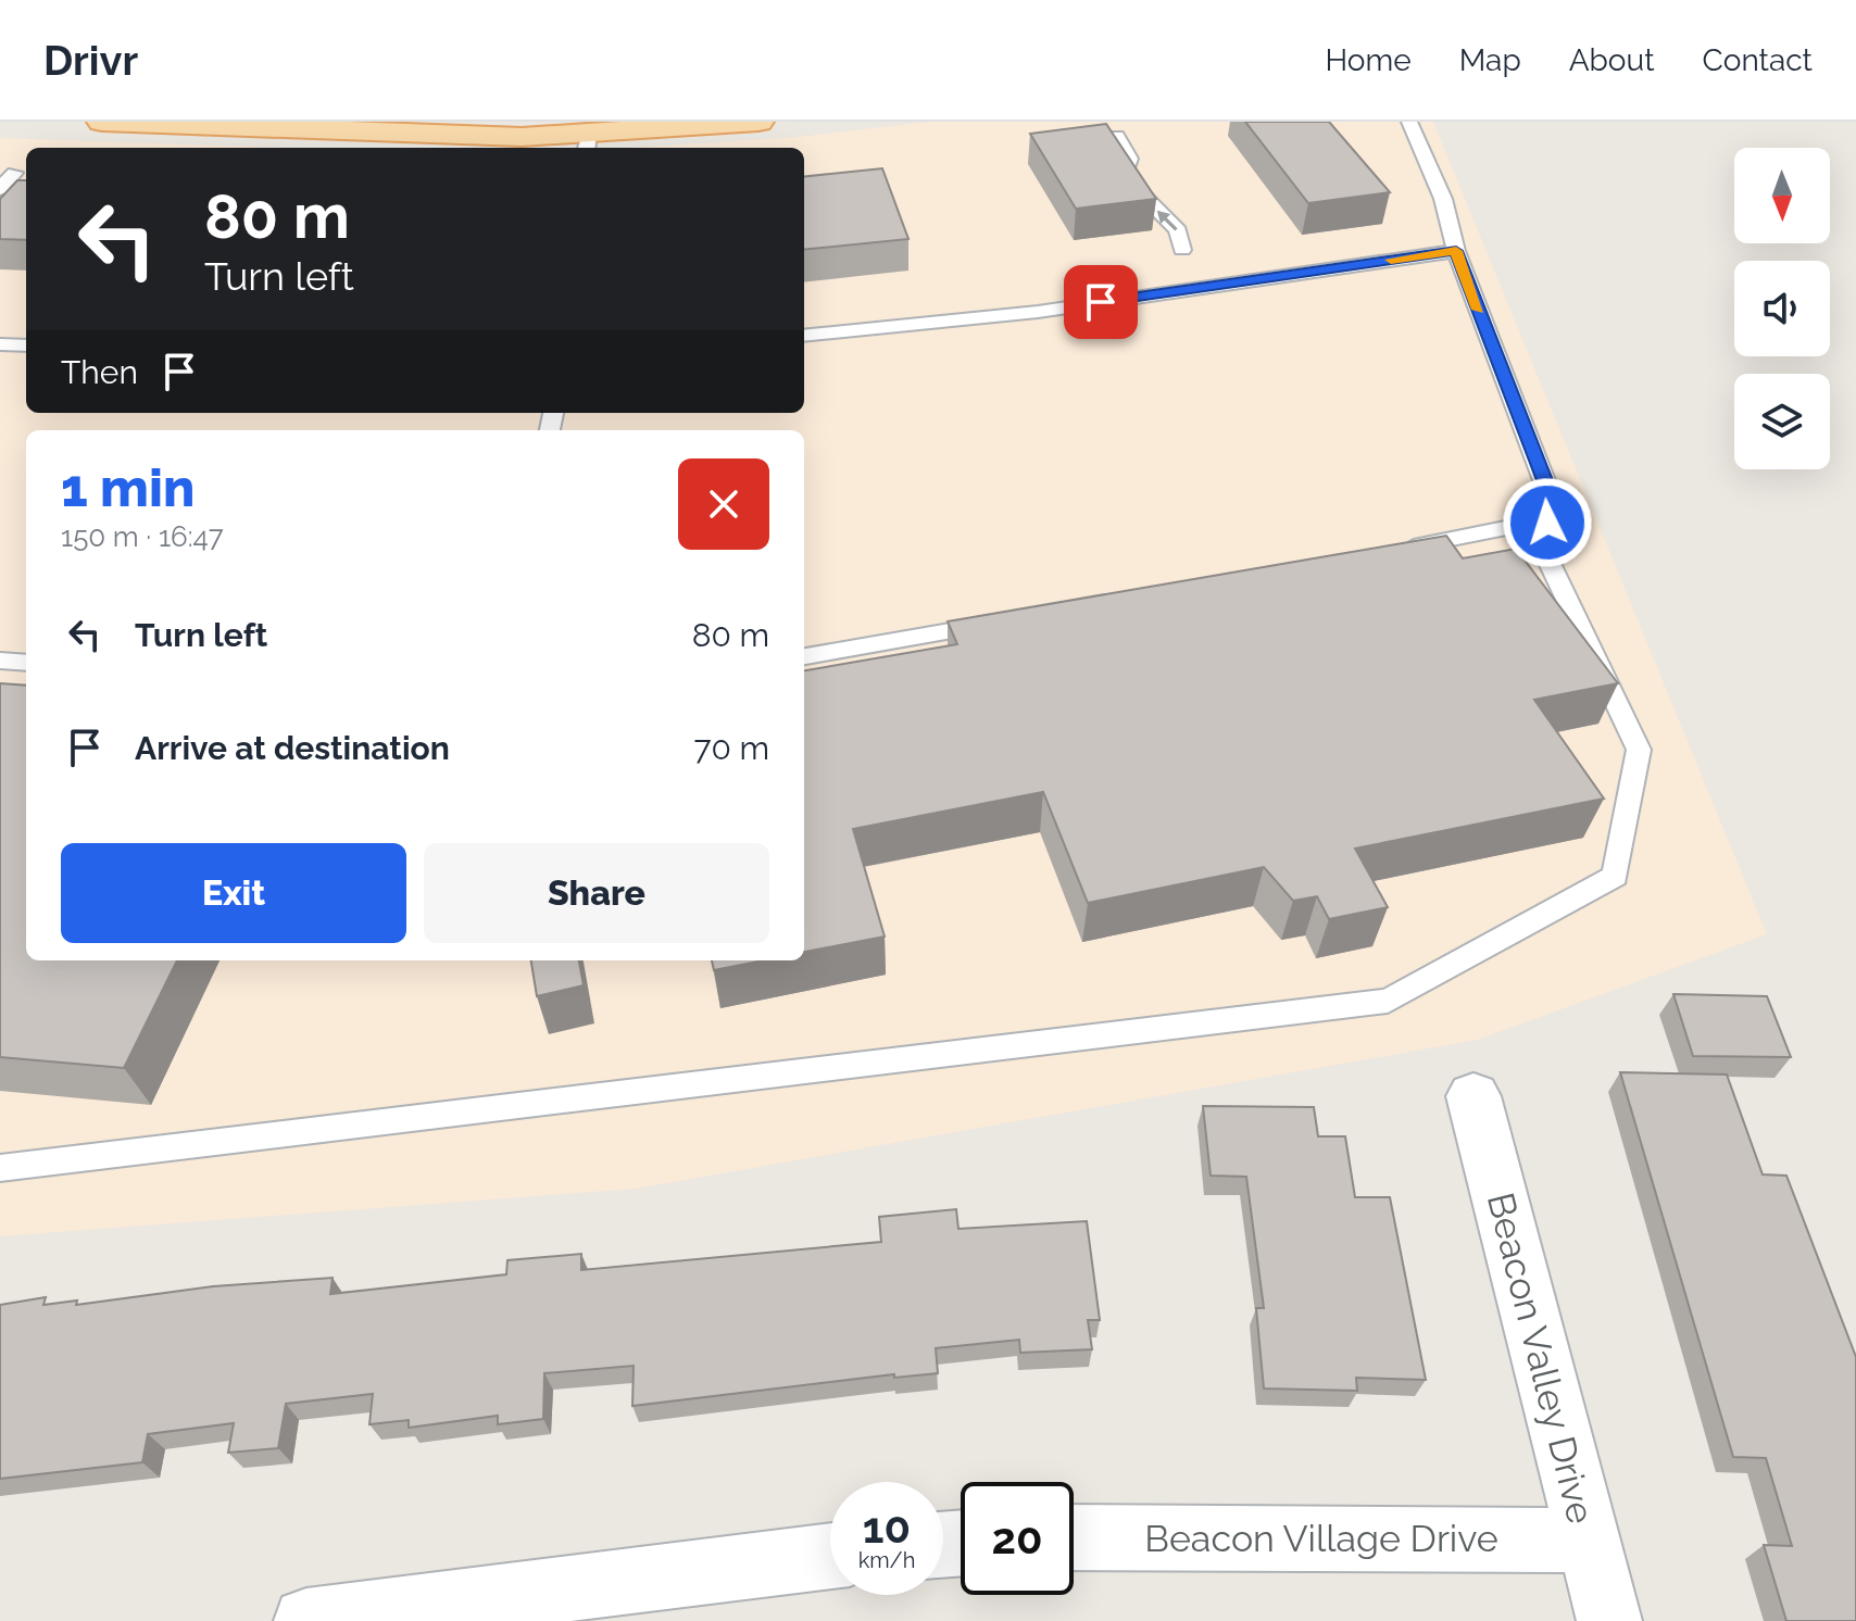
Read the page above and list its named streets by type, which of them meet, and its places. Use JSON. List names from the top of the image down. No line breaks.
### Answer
{"streets":{"street":["Beacon Valley Drive","Beacon Village Drive"]},"crossings":[["Beacon Valley Drive","Beacon Village Drive"]],"north":"bottom","page":{"header":"Drivr","nav":["Home","Map","About","Contact"],"turn":["80 m","Turn left"],"then":"Then","heading":["1 min","150 m · 16:47"],"list":[{"name":"Turn left","value":"80 m"},{"name":"Arrive at destination","value":"70 m"}],"buttons":["Exit","Share"],"speed":"10 km/h","limit":"20"}}
